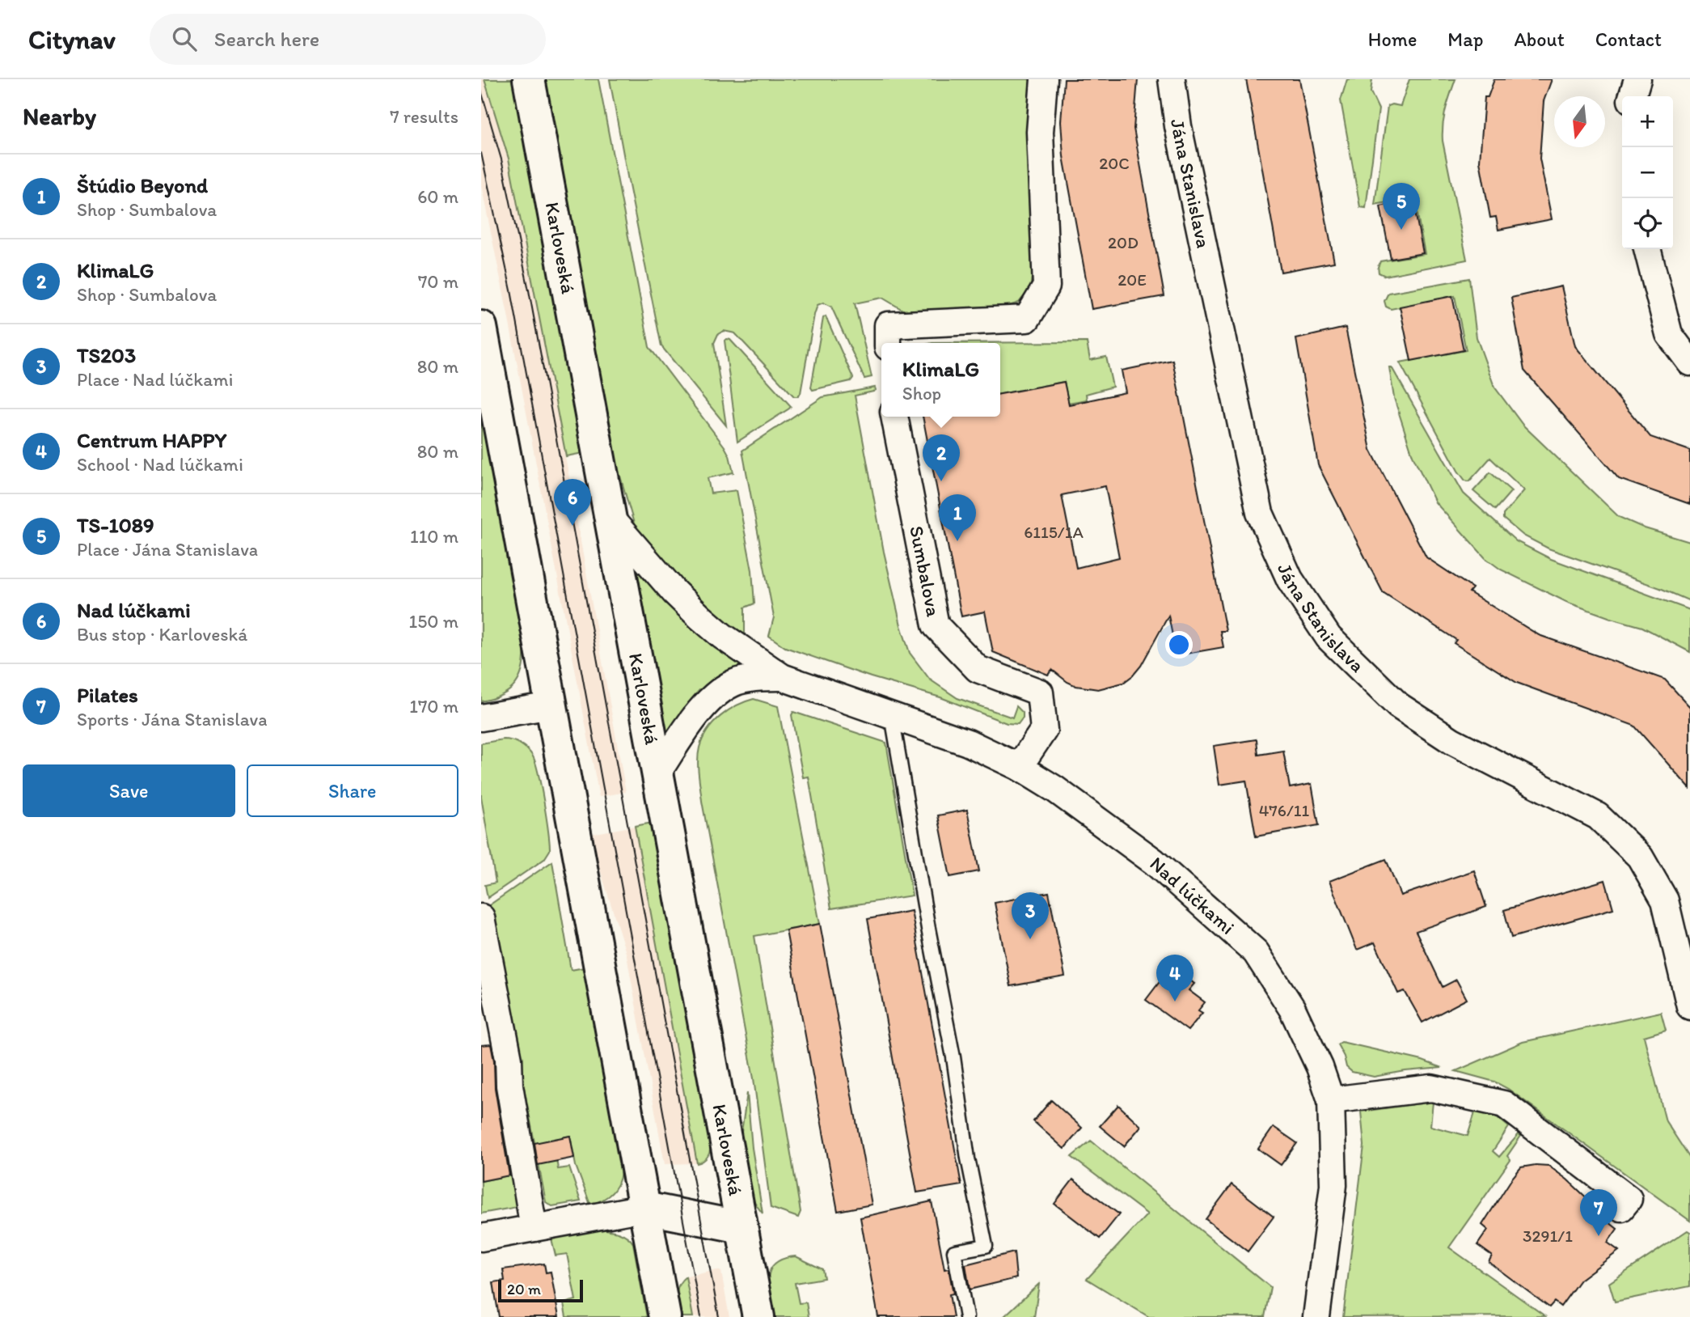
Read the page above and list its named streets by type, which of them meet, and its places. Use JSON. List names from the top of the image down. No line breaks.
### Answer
{"streets":{"main road":["Karloveská"],"street":["Jána Stanislava","Sumbalova","Nad lúčkami"]},"crossings":[["Karloveská","Nad lúčkami"],["Sumbalova","Nad lúčkami"]],"house_numbers":["20C","20D","20E","6115/1A","476/11","3291/1"],"scale_bar":"20 m","north":"bottom","page":{"header":"Citynav","search":"Search here","nav":["Home","Map","About","Contact"],"heading":["Nearby","7 results"],"map_buttons":["+","−"],"list":[{"mark":"1","name":"Štúdio Beyond","note":"Shop · Sumbalova","value":"60 m"},{"mark":"2","name":"KlimaLG","note":"Shop · Sumbalova","value":"70 m"},{"mark":"3","name":"TS203","note":"Place · Nad lúčkami","value":"80 m"},{"mark":"4","name":"Centrum HAPPY","note":"School · Nad lúčkami","value":"80 m"},{"mark":"5","name":"TS-1089","note":"Place · Jána Stanislava","value":"110 m"},{"mark":"6","name":"Nad lúčkami","note":"Bus stop · Karloveská","value":"150 m"},{"mark":"7","name":"Pilates","note":"Sports · Jána Stanislava","value":"170 m"}],"pins":["5","2","6","1","3","4","7"],"popup":["KlimaLG","Shop"],"buttons":["Save","Share"],"scale":"20 m"}}
